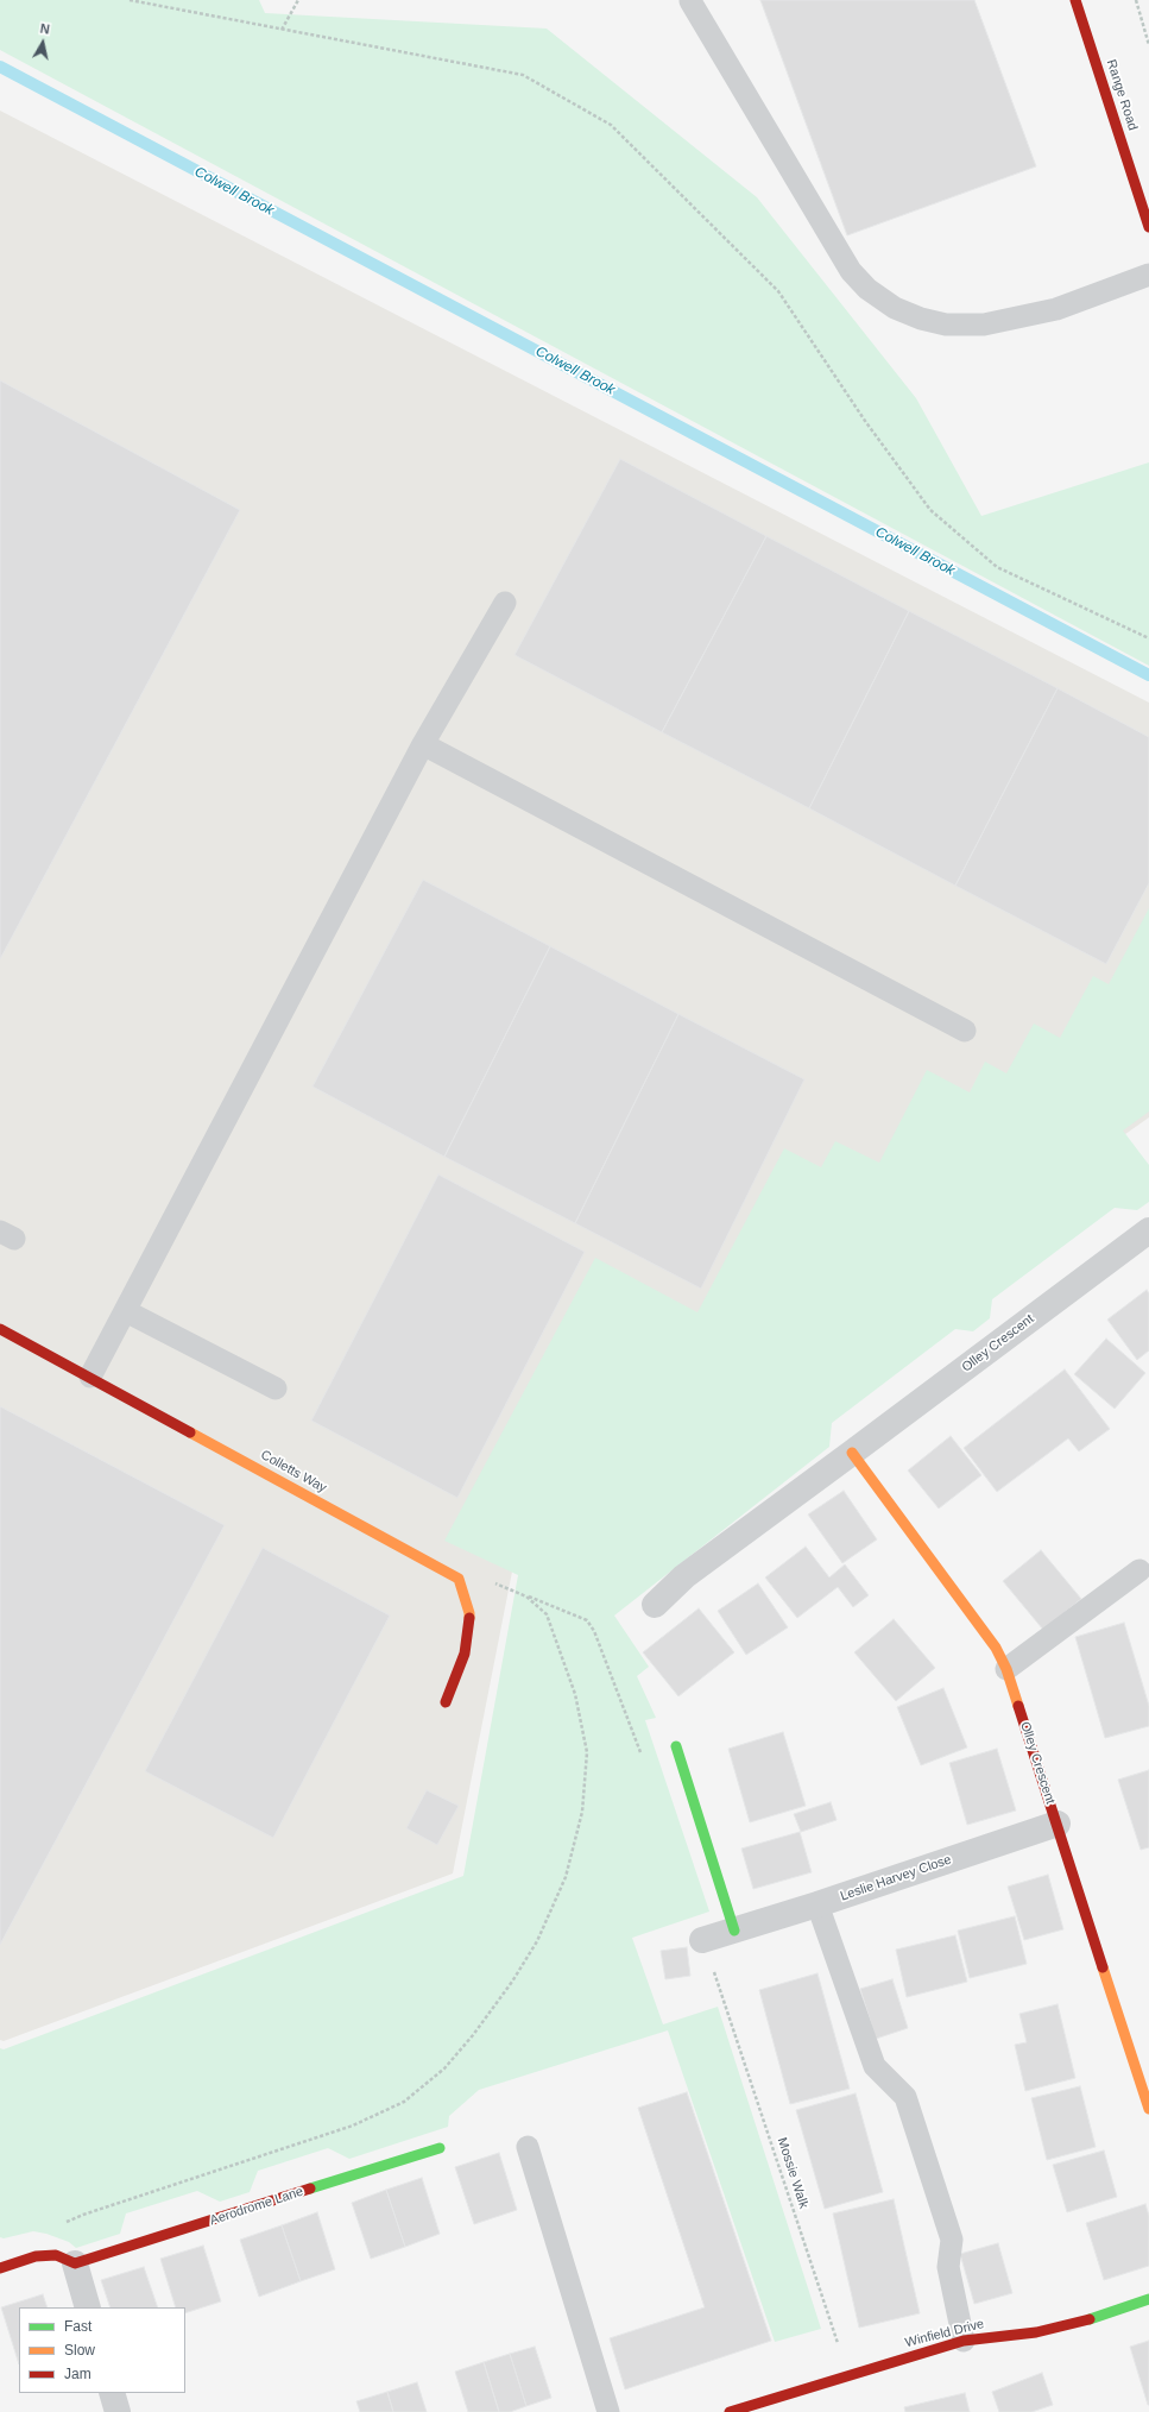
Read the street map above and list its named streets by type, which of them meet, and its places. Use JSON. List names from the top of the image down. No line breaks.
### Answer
{"streets":{"street":["Range Road","Olley Crescent","Colletts Way","Leslie Harvey Close","Aerodrome Lane","Winfield Drive"],"path":["Mossie Walk"]},"crossings":[["Olley Crescent","Leslie Harvey Close"],["Leslie Harvey Close","Mossie Walk"],["Mossie Walk","Winfield Drive"]],"water":["Colwell Brook"],"legend":["Fast","Slow","Jam"],"north":"top"}
